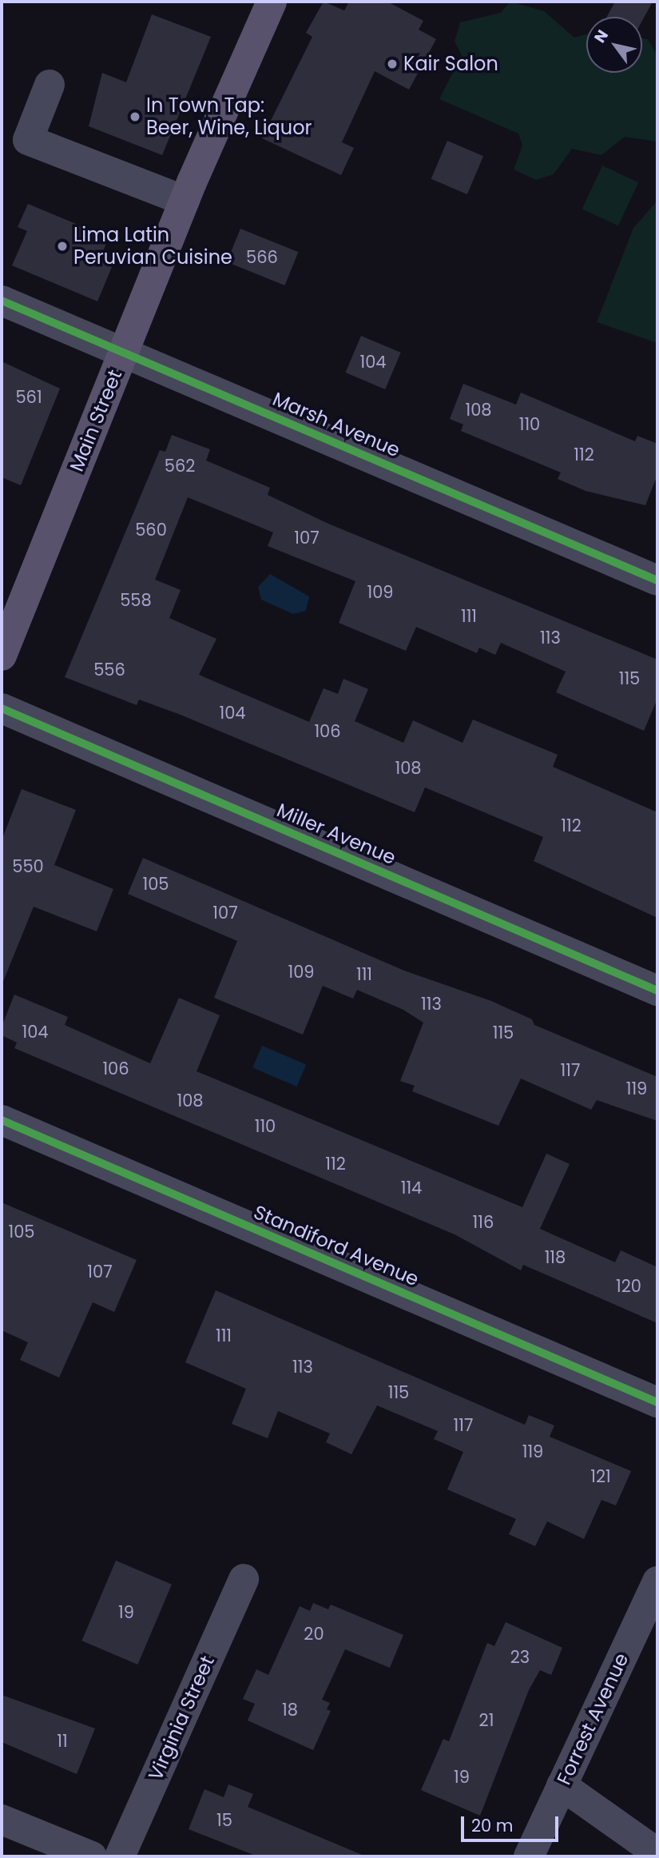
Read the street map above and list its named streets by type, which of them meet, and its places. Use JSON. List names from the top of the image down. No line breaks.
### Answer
{"streets":{"main road":["Main Street"],"street":["Marsh Avenue","Miller Avenue","Standiford Avenue","Virginia Street","Forrest Avenue"]},"crossings":[["Main Street","Marsh Avenue"]],"places":["Kair Salon","In Town Tap: Beer, Wine, Liquor","Lima Latin Peruvian Cuisine"],"house_numbers":["566","104","561","108","110","112","562","560","107","109","558","111","113","556","115","104","106","108","112","550","105","107","109","111","113","104","115","106","117","119","108","110","112","114","116","105","118","107","120","111","113","115","117","119","121","19","20","23","18","21","11","19","15"],"scale_bar":"20 m","north":"top left"}
